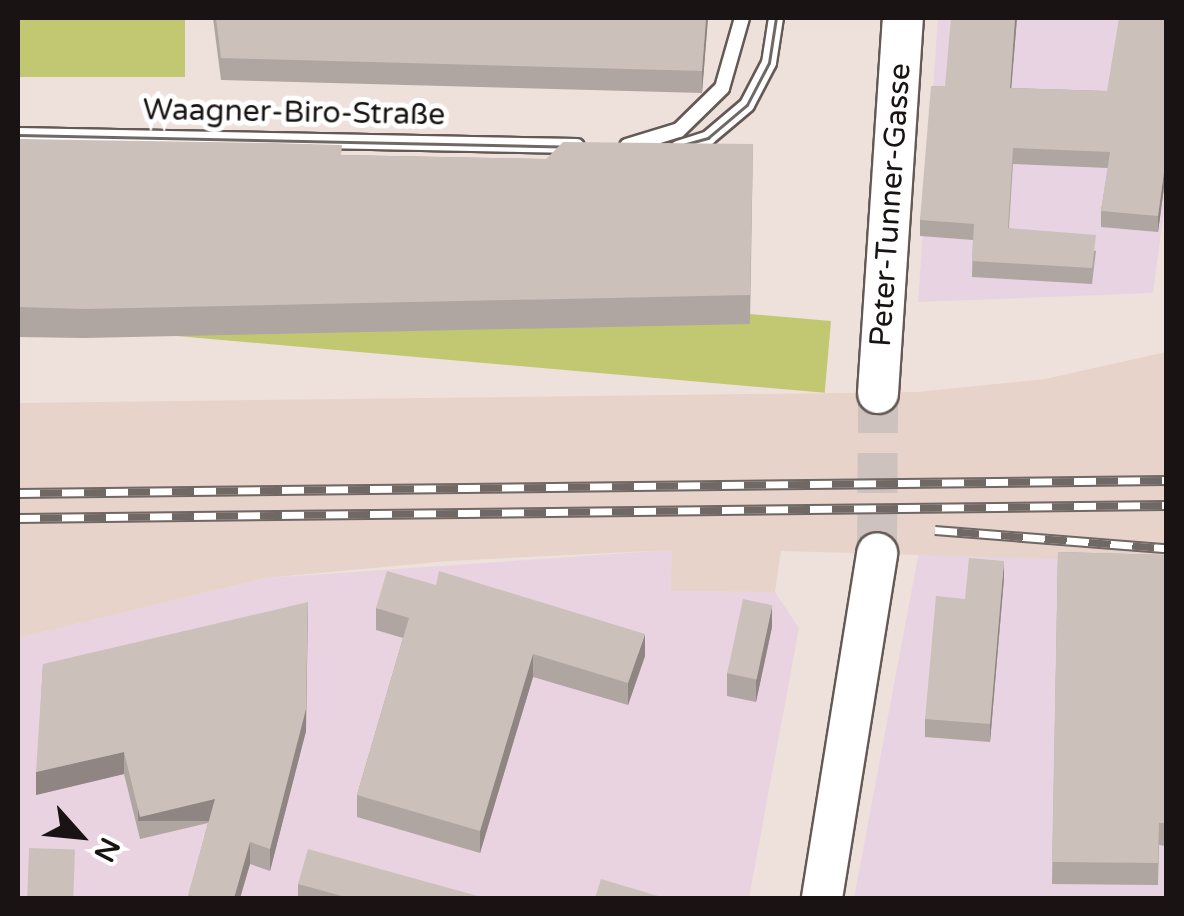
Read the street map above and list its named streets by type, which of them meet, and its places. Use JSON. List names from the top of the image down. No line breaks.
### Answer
{"streets":{"main road":["Peter-Tunner-Gasse"],"lane":["Waagner-Biro-Straße"]},"north":"bottom right"}
